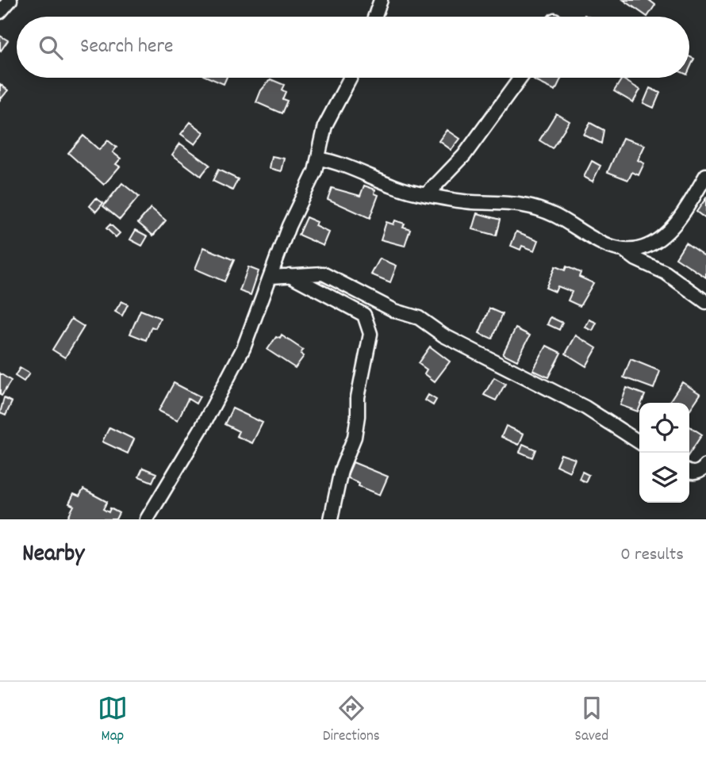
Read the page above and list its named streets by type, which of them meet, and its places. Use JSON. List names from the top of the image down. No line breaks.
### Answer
{"page":{"search":"Search here","heading":["Nearby","0 results"],"nav":["Map","Directions","Saved"]}}
